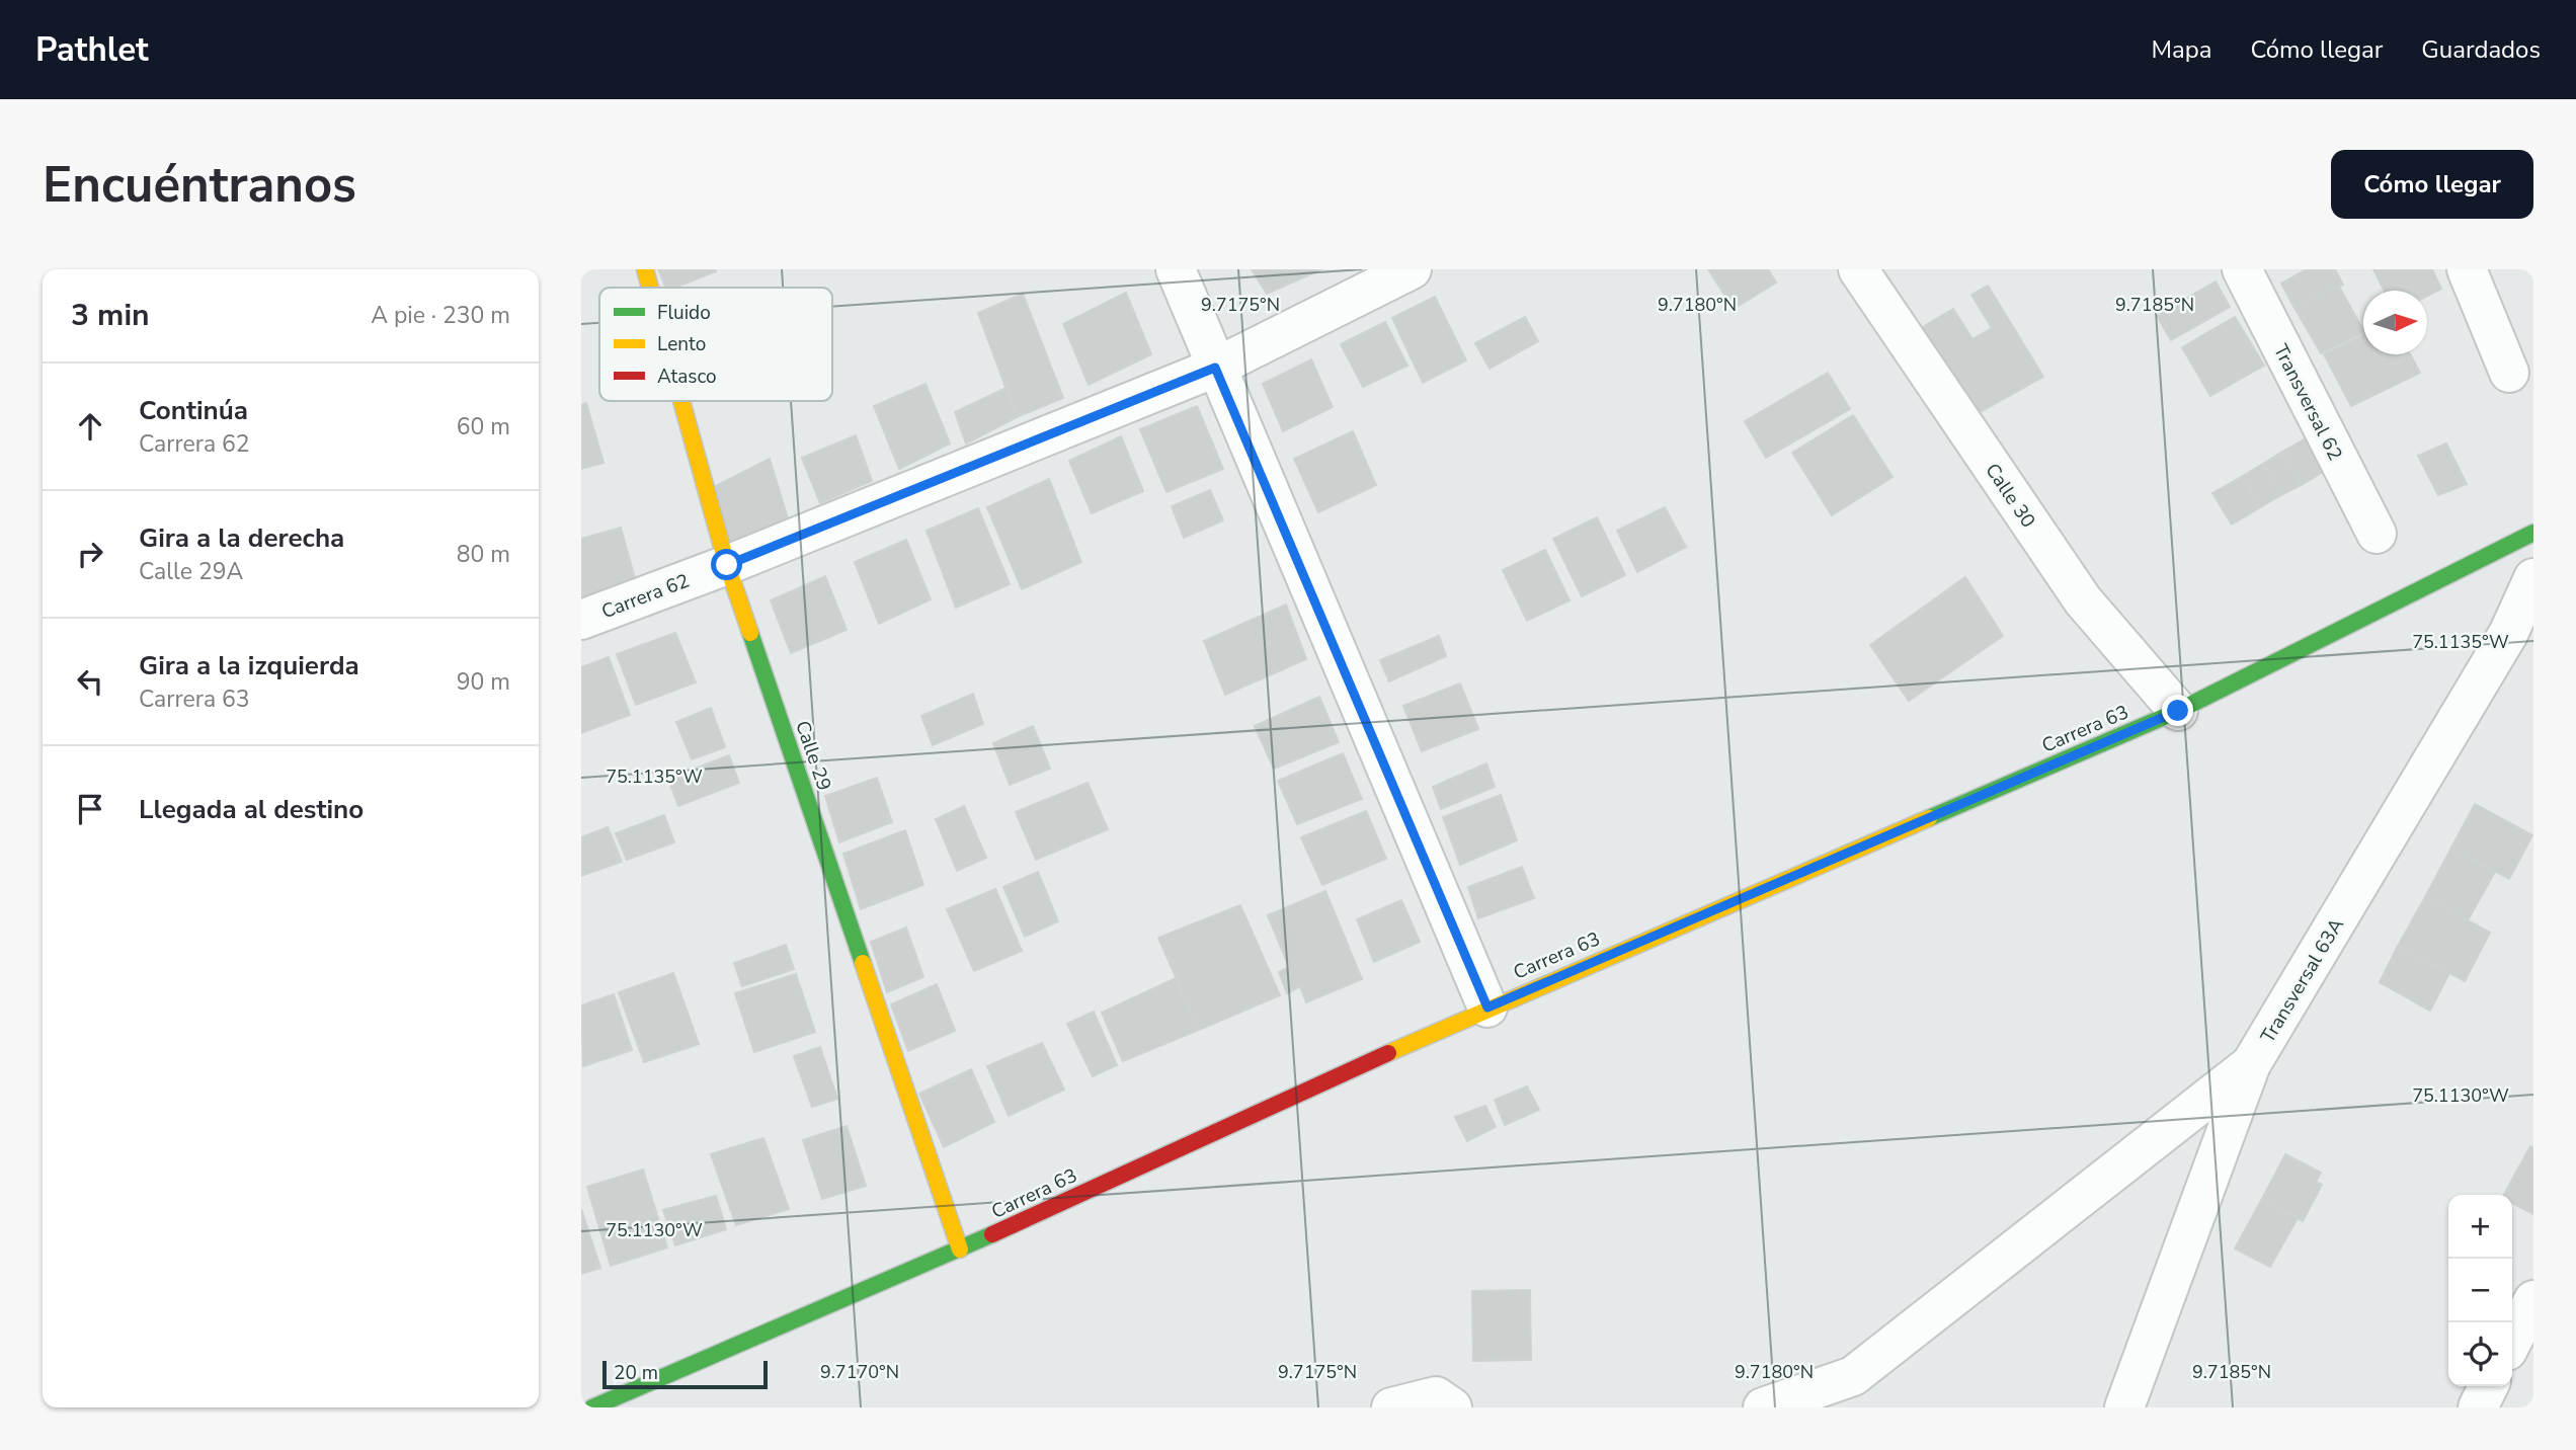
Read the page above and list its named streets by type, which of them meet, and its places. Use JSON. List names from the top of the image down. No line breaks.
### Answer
{"streets":{"main road":["Carrera 63","Calle 29"],"street":["Transversal 62","Calle 30","Carrera 62","Transversal 63A"]},"crossings":[["Calle 30","Carrera 63"],["Carrera 62","Calle 29"],["Carrera 63","Calle 29"]],"legend":["Fluido","Lento","Atasco"],"scale_bar":"20 m","north":"right","page":{"header":"Pathlet","nav":["Mapa","Cómo llegar","Guardados"],"buttons":"Cómo llegar","title":"Encuéntranos","heading":["3 min","A pie · 230 m"],"list":[["Continúa","Carrera 62","60 m"],["Gira a la derecha","Calle 29A","80 m"],["Gira a la izquierda","Carrera 63","90 m"],"Llegada al destino"],"map_buttons":["+","−"],"scale":"20 m"},"coordinates":["9.7175°N","9.7180°N","9.7185°N","75.1135°W","75.1130°W","9.7170°N"]}
